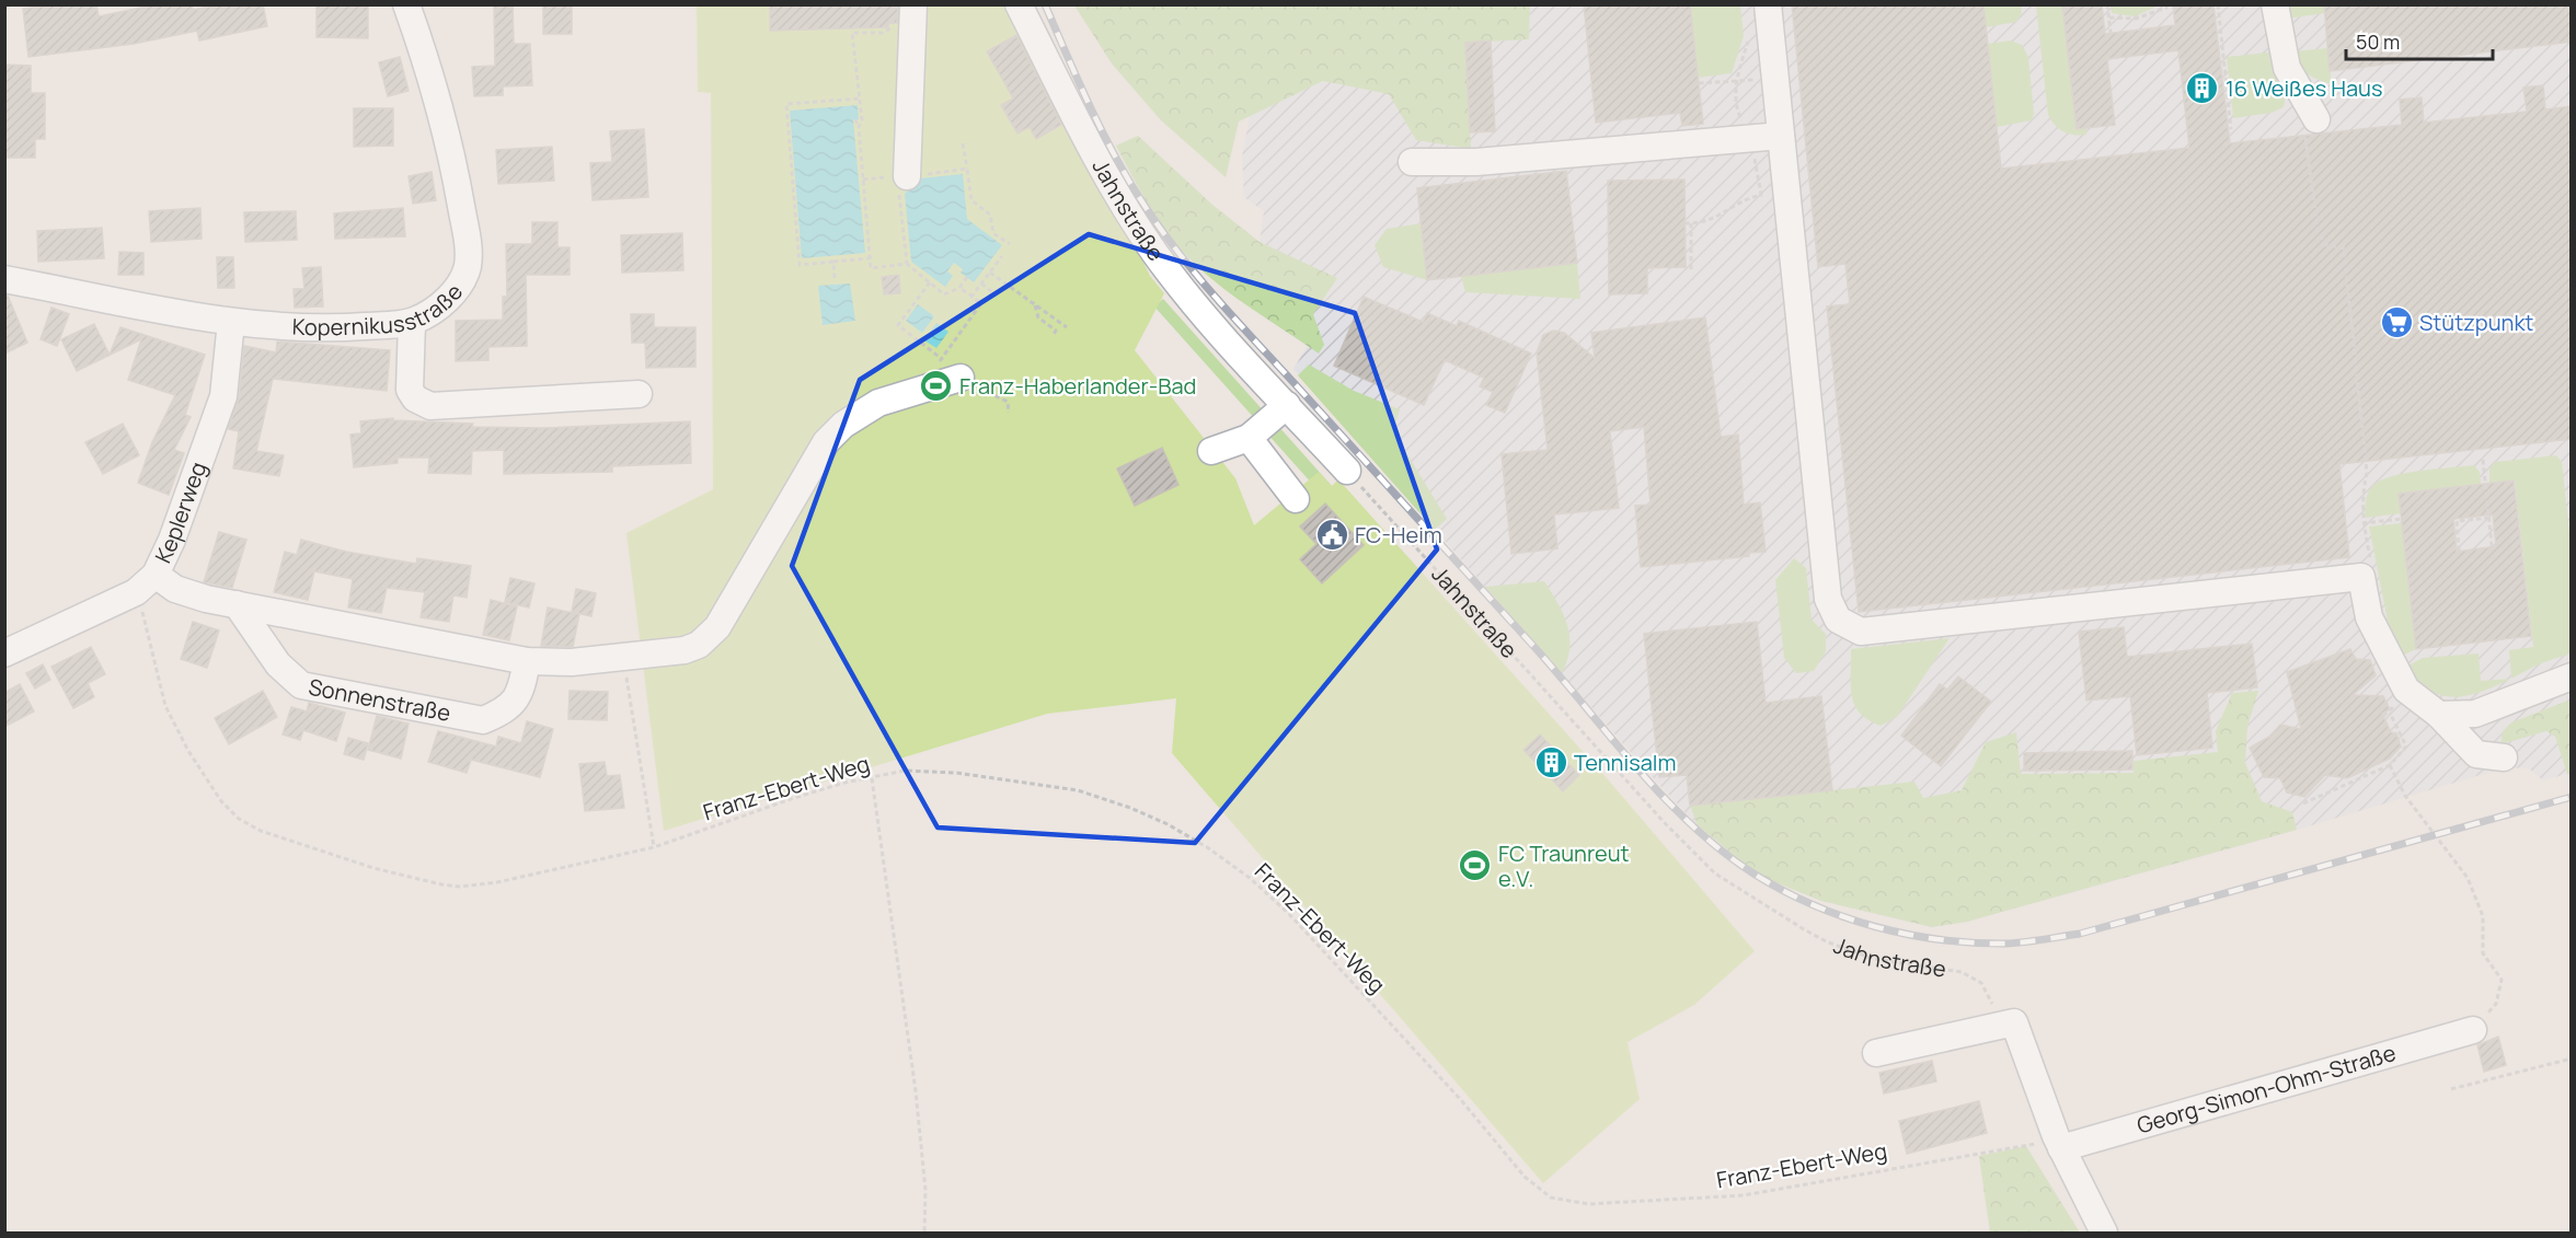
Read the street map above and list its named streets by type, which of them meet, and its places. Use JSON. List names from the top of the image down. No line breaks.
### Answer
{"streets":{"street":["Jahnstraße","Kopernikusstraße","Keplerweg","Sonnenstraße","Georg-Simon-Ohm-Straße"],"path":["Franz-Ebert-Weg"]},"crossings":[["Kopernikusstraße","Keplerweg"],["Keplerweg","Franz-Ebert-Weg"],["Franz-Ebert-Weg","Georg-Simon-Ohm-Straße"]],"places":{"building":["16 Weißes Haus","Tennisalm"],"supermarket":["Stützpunkt"],"sports":["Franz-Haberlander-Bad","FC Traunreut e.V."],"public building":["FC-Heim"]},"scale_bar":"50 m"}
